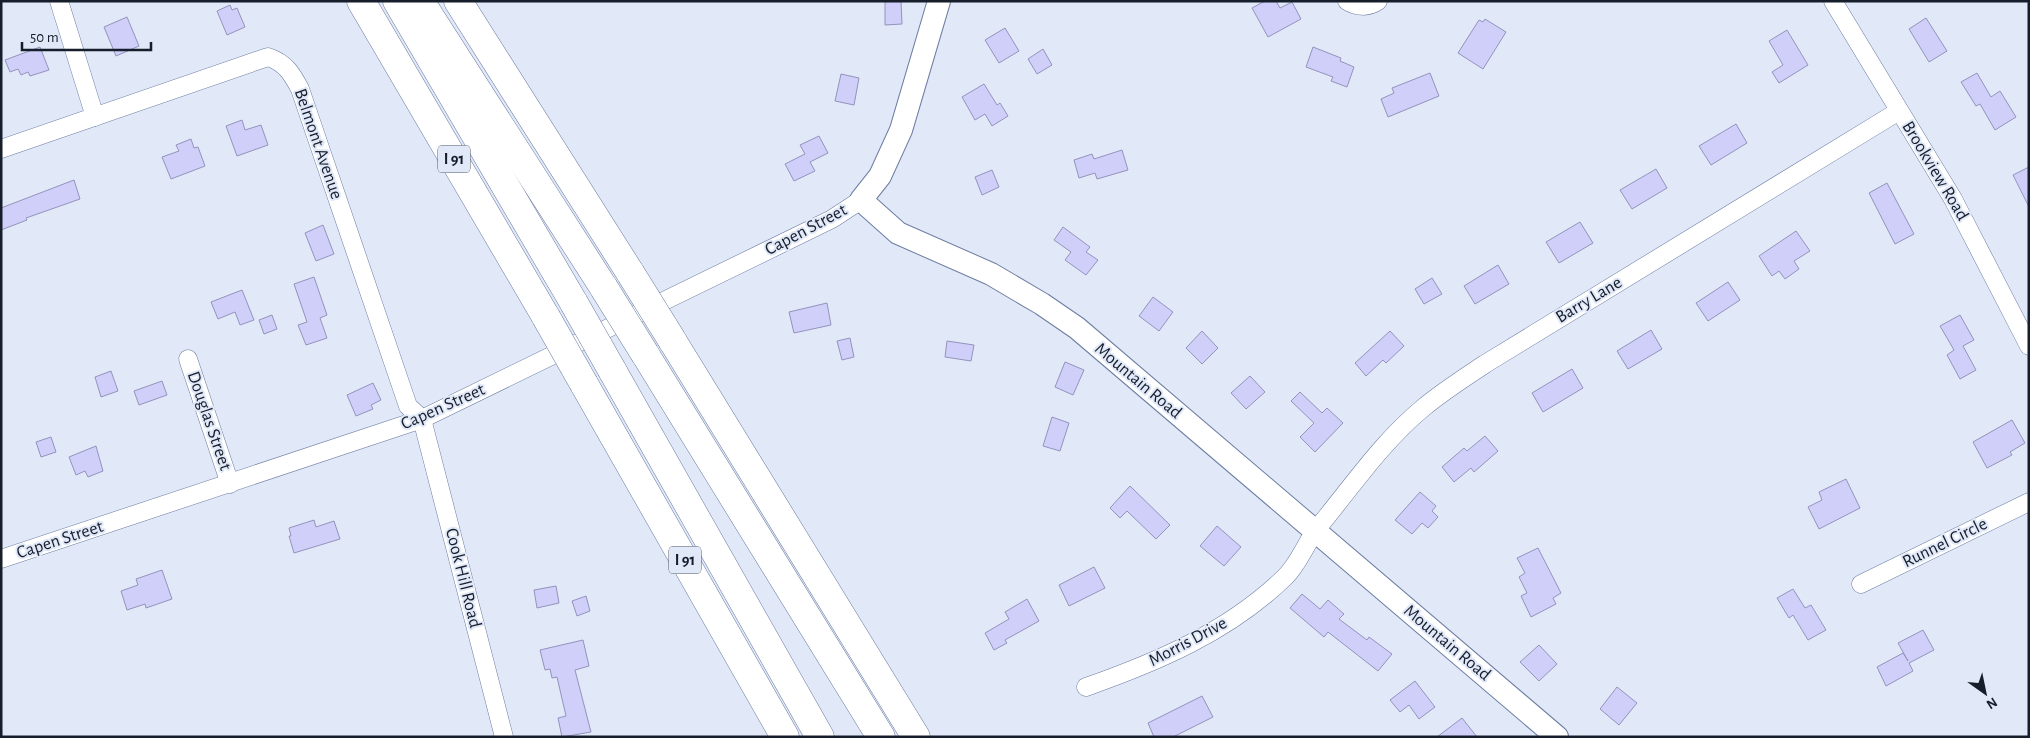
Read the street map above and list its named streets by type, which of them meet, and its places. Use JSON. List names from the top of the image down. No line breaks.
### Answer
{"streets":{"highway":["I 91"],"street":["Belmont Avenue","Brookview Road","Capen Street","Barry Lane","Mountain Road","Douglas Street","Runnel Circle","Cook Hill Road","Morris Drive"]},"crossings":[["Belmont Avenue","Capen Street"],["Belmont Avenue","Cook Hill Road"],["Brookview Road","Barry Lane"],["Capen Street","Mountain Road"],["Capen Street","Douglas Street"],["Capen Street","Cook Hill Road"],["Barry Lane","Mountain Road"],["Barry Lane","Morris Drive"],["Mountain Road","Morris Drive"]],"scale_bar":"50 m","north":"bottom right"}
